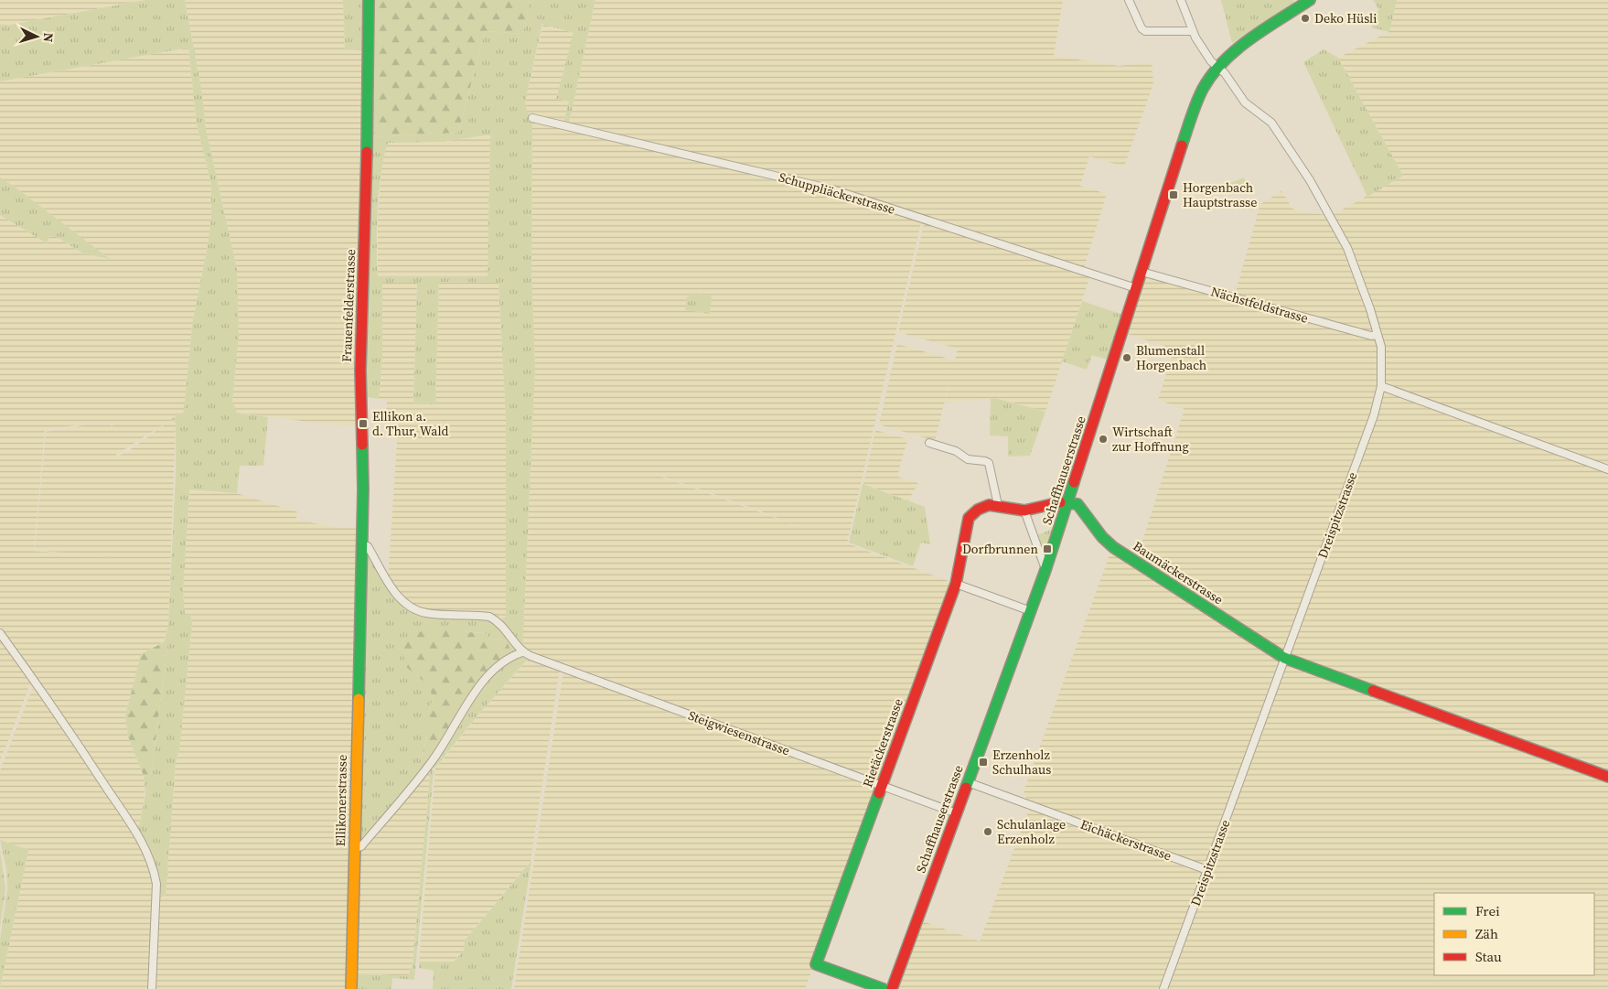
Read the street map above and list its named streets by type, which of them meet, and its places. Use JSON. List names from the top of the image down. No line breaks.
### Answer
{"streets":{"street":["Schuppliäckerstrasse","Nächstfeldstrasse","Frauenfelderstrasse","Schaffhauserstrasse","Dreispitzstrasse","Baumäckerstrasse","Steigwiesenstrasse","Rietäckerstrasse","Ellikonerstrasse","Eichäckerstrasse"]},"crossings":[["Schuppliäckerstrasse","Schaffhauserstrasse"],["Nächstfeldstrasse","Schaffhauserstrasse"],["Nächstfeldstrasse","Dreispitzstrasse"],["Frauenfelderstrasse","Ellikonerstrasse"],["Schaffhauserstrasse","Dreispitzstrasse"],["Schaffhauserstrasse","Baumäckerstrasse"],["Schaffhauserstrasse","Steigwiesenstrasse"],["Schaffhauserstrasse","Rietäckerstrasse"],["Schaffhauserstrasse","Eichäckerstrasse"],["Dreispitzstrasse","Baumäckerstrasse"],["Dreispitzstrasse","Eichäckerstrasse"],["Baumäckerstrasse","Rietäckerstrasse"],["Steigwiesenstrasse","Rietäckerstrasse"]],"places":{"other":["Deko Hüsli","Blumenstall Horgenbach","Wirtschaft zur Hoffnung","Schulanlage Erzenholz"],"transit":["Horgenbach Hauptstrasse","Ellikon a. d. Thur, Wald","Dorfbrunnen","Erzenholz Schulhaus"]},"legend":["Frei","Zäh","Stau"],"north":"right"}
